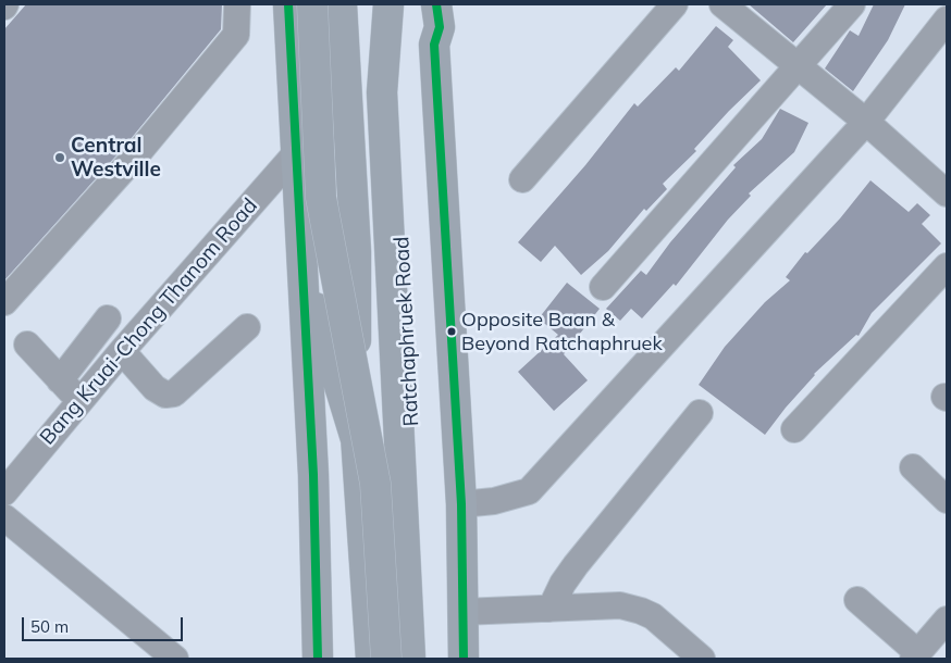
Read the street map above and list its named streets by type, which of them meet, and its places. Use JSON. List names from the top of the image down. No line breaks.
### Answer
{"streets":{"main road":["Ratchaphruek Road"],"street":["Bang Kruai-Chong Thanom Road"]},"places":["Central Westville","Opposite Baan & Beyond Ratchaphruek"],"scale_bar":"50 m"}
